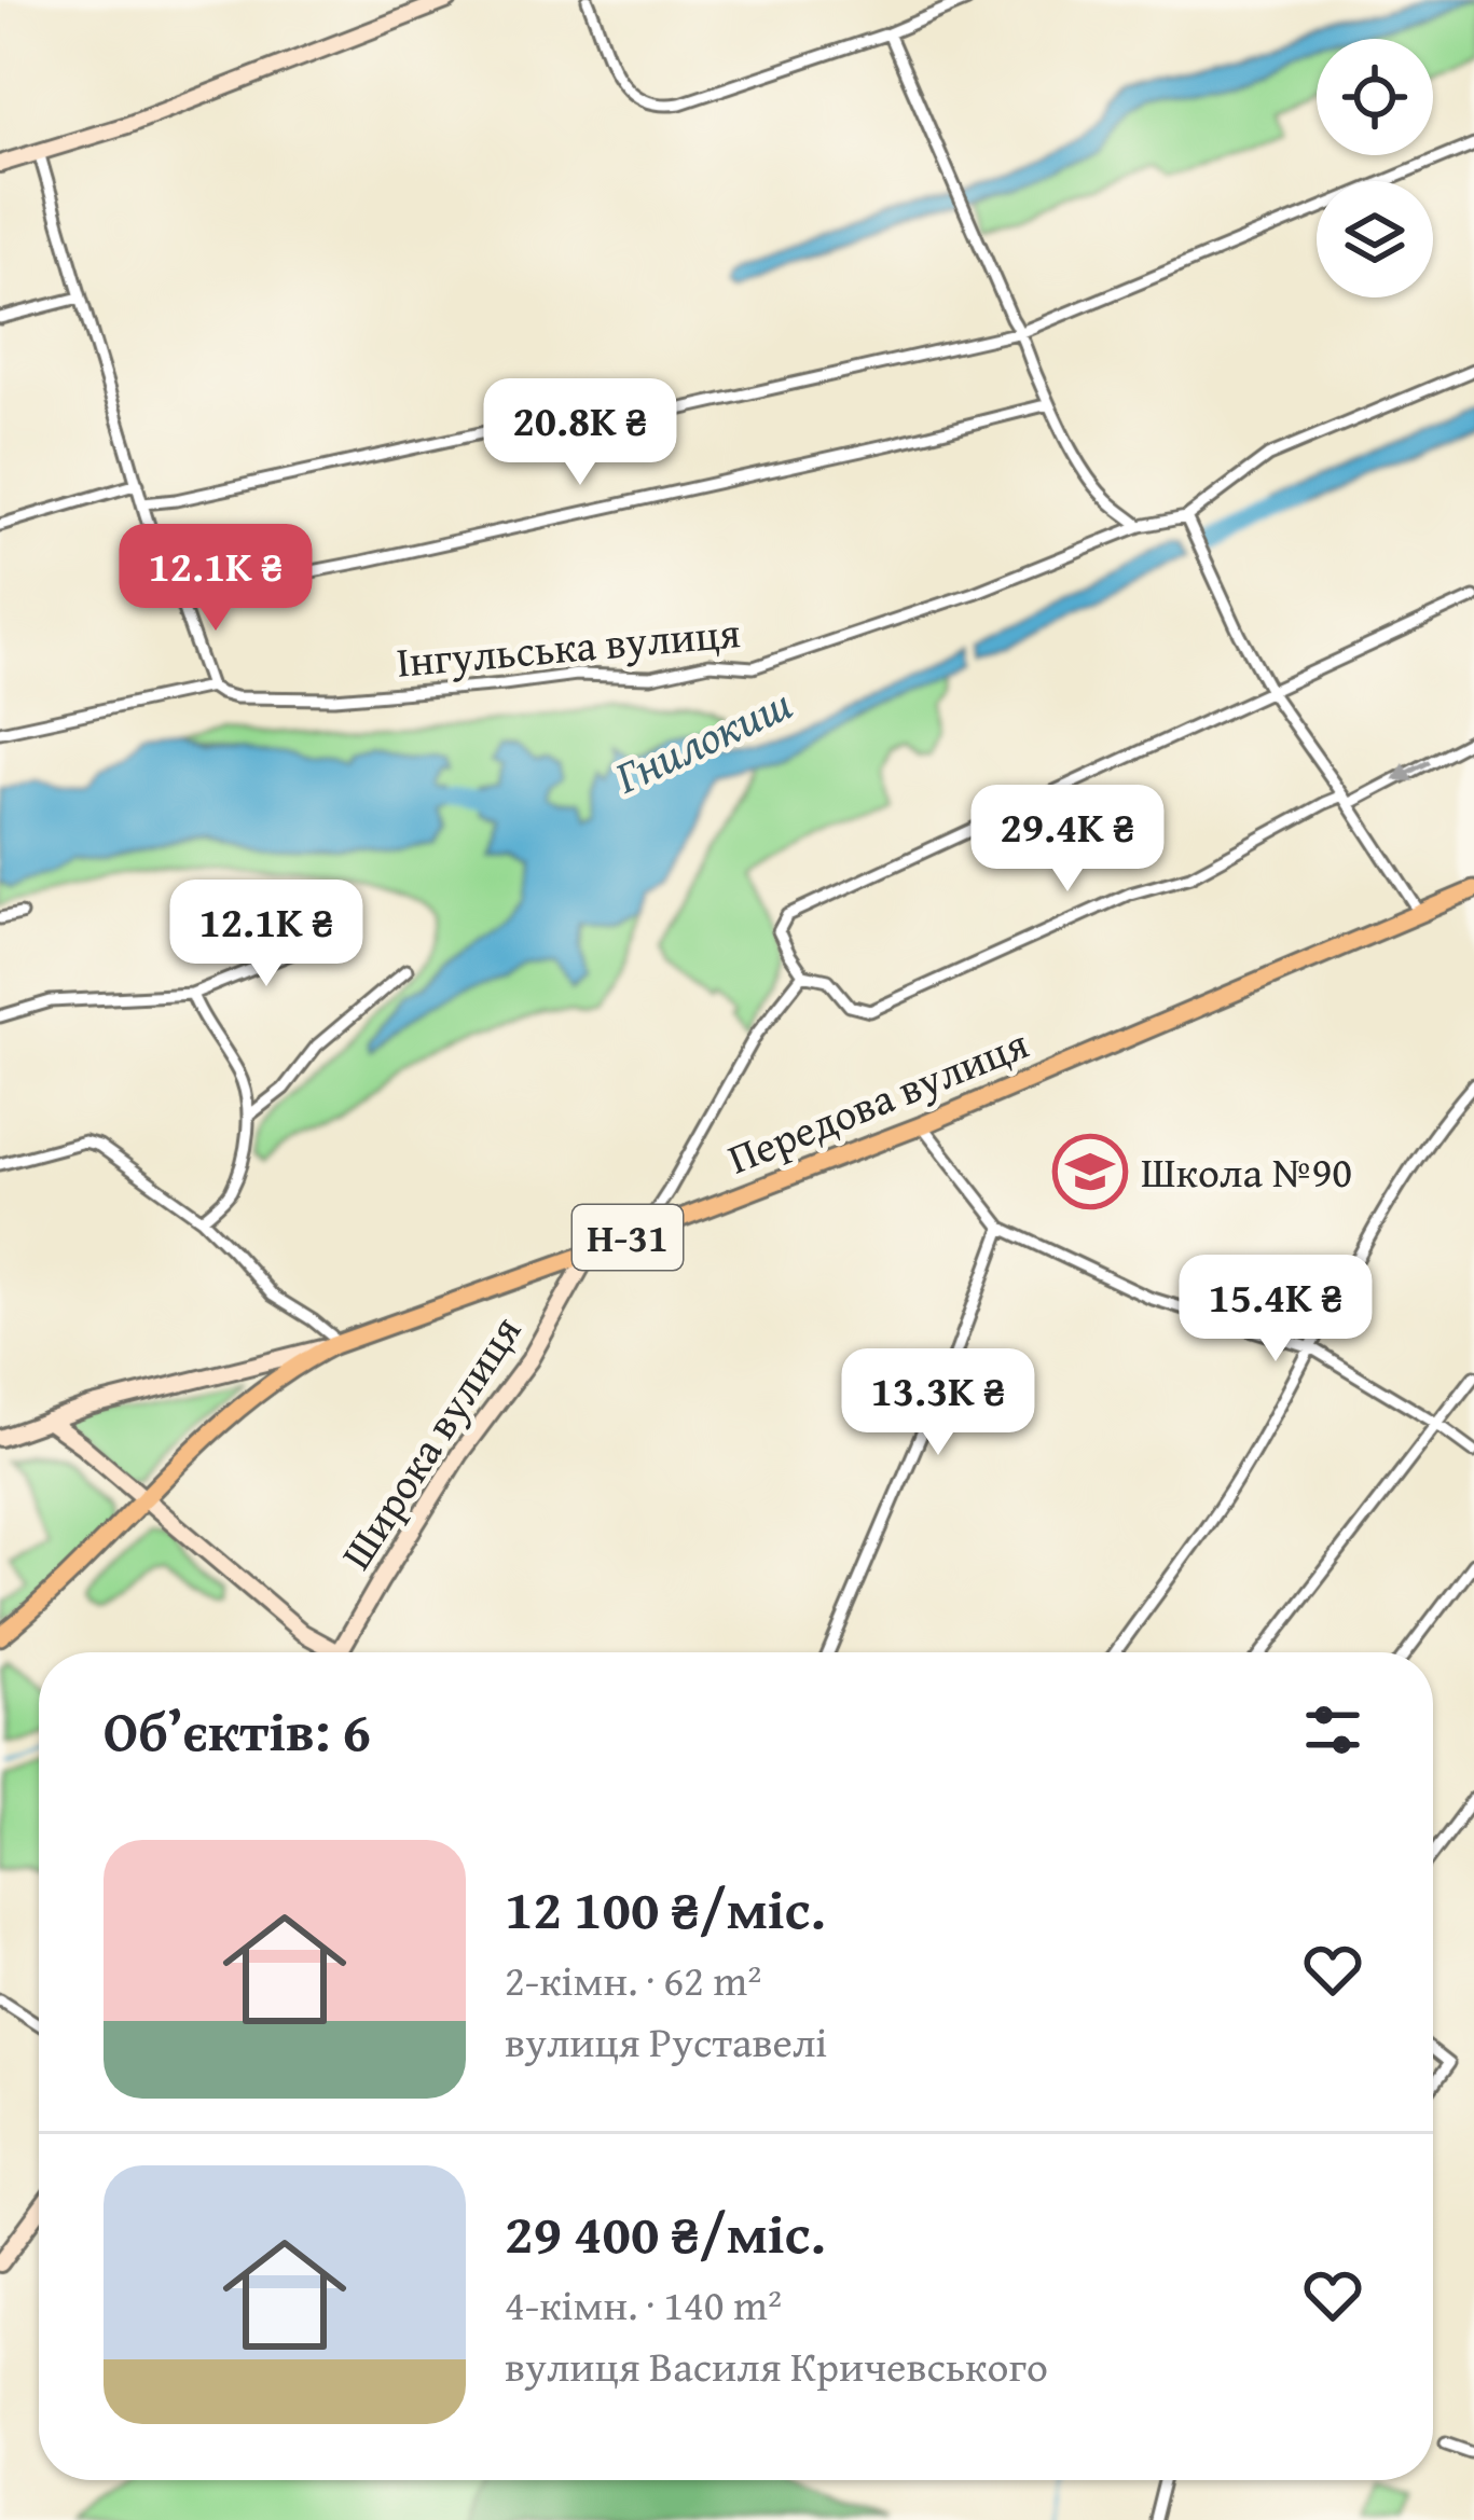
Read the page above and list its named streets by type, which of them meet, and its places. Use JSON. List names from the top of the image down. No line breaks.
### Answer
{"streets":{"main road":["Передова вулиця","Н-31"],"street":["Інгульська вулиця","Широка вулиця"]},"crossings":[["Передова вулиця","Н-31"],["Передова вулиця","Широка вулиця"]],"water":["Гнилокиш"],"places":{"school or university":["Школа №90"]},"page":{"price":["20.8K ₴","12.1K ₴","29.4K ₴","12.1K ₴","15.4K ₴","13.3K ₴"],"heading":"Об’єктів: 6","list":[{"name":"12 100 ₴/міс.","note":"2-кімн. · 62 m² · вулиця Руставелі"},{"name":"29 400 ₴/міс.","note":"4-кімн. · 140 m² · вулиця Василя Кричевського"}]}}
